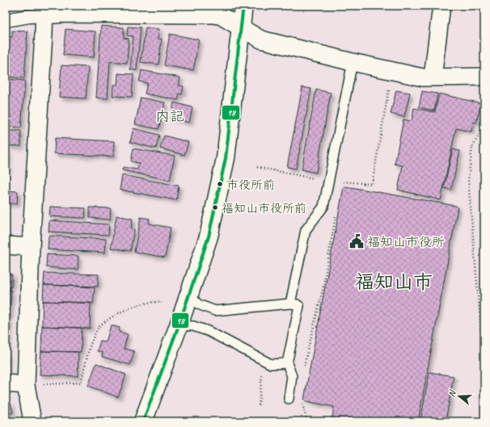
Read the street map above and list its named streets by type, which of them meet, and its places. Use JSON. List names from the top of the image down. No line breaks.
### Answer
{"districts":["内記","福知山市"],"places":{"other":["市役所前","福知山市役所前"],"public building":["福知山市役所"]},"lines":["transit line 98"],"north":"left"}
